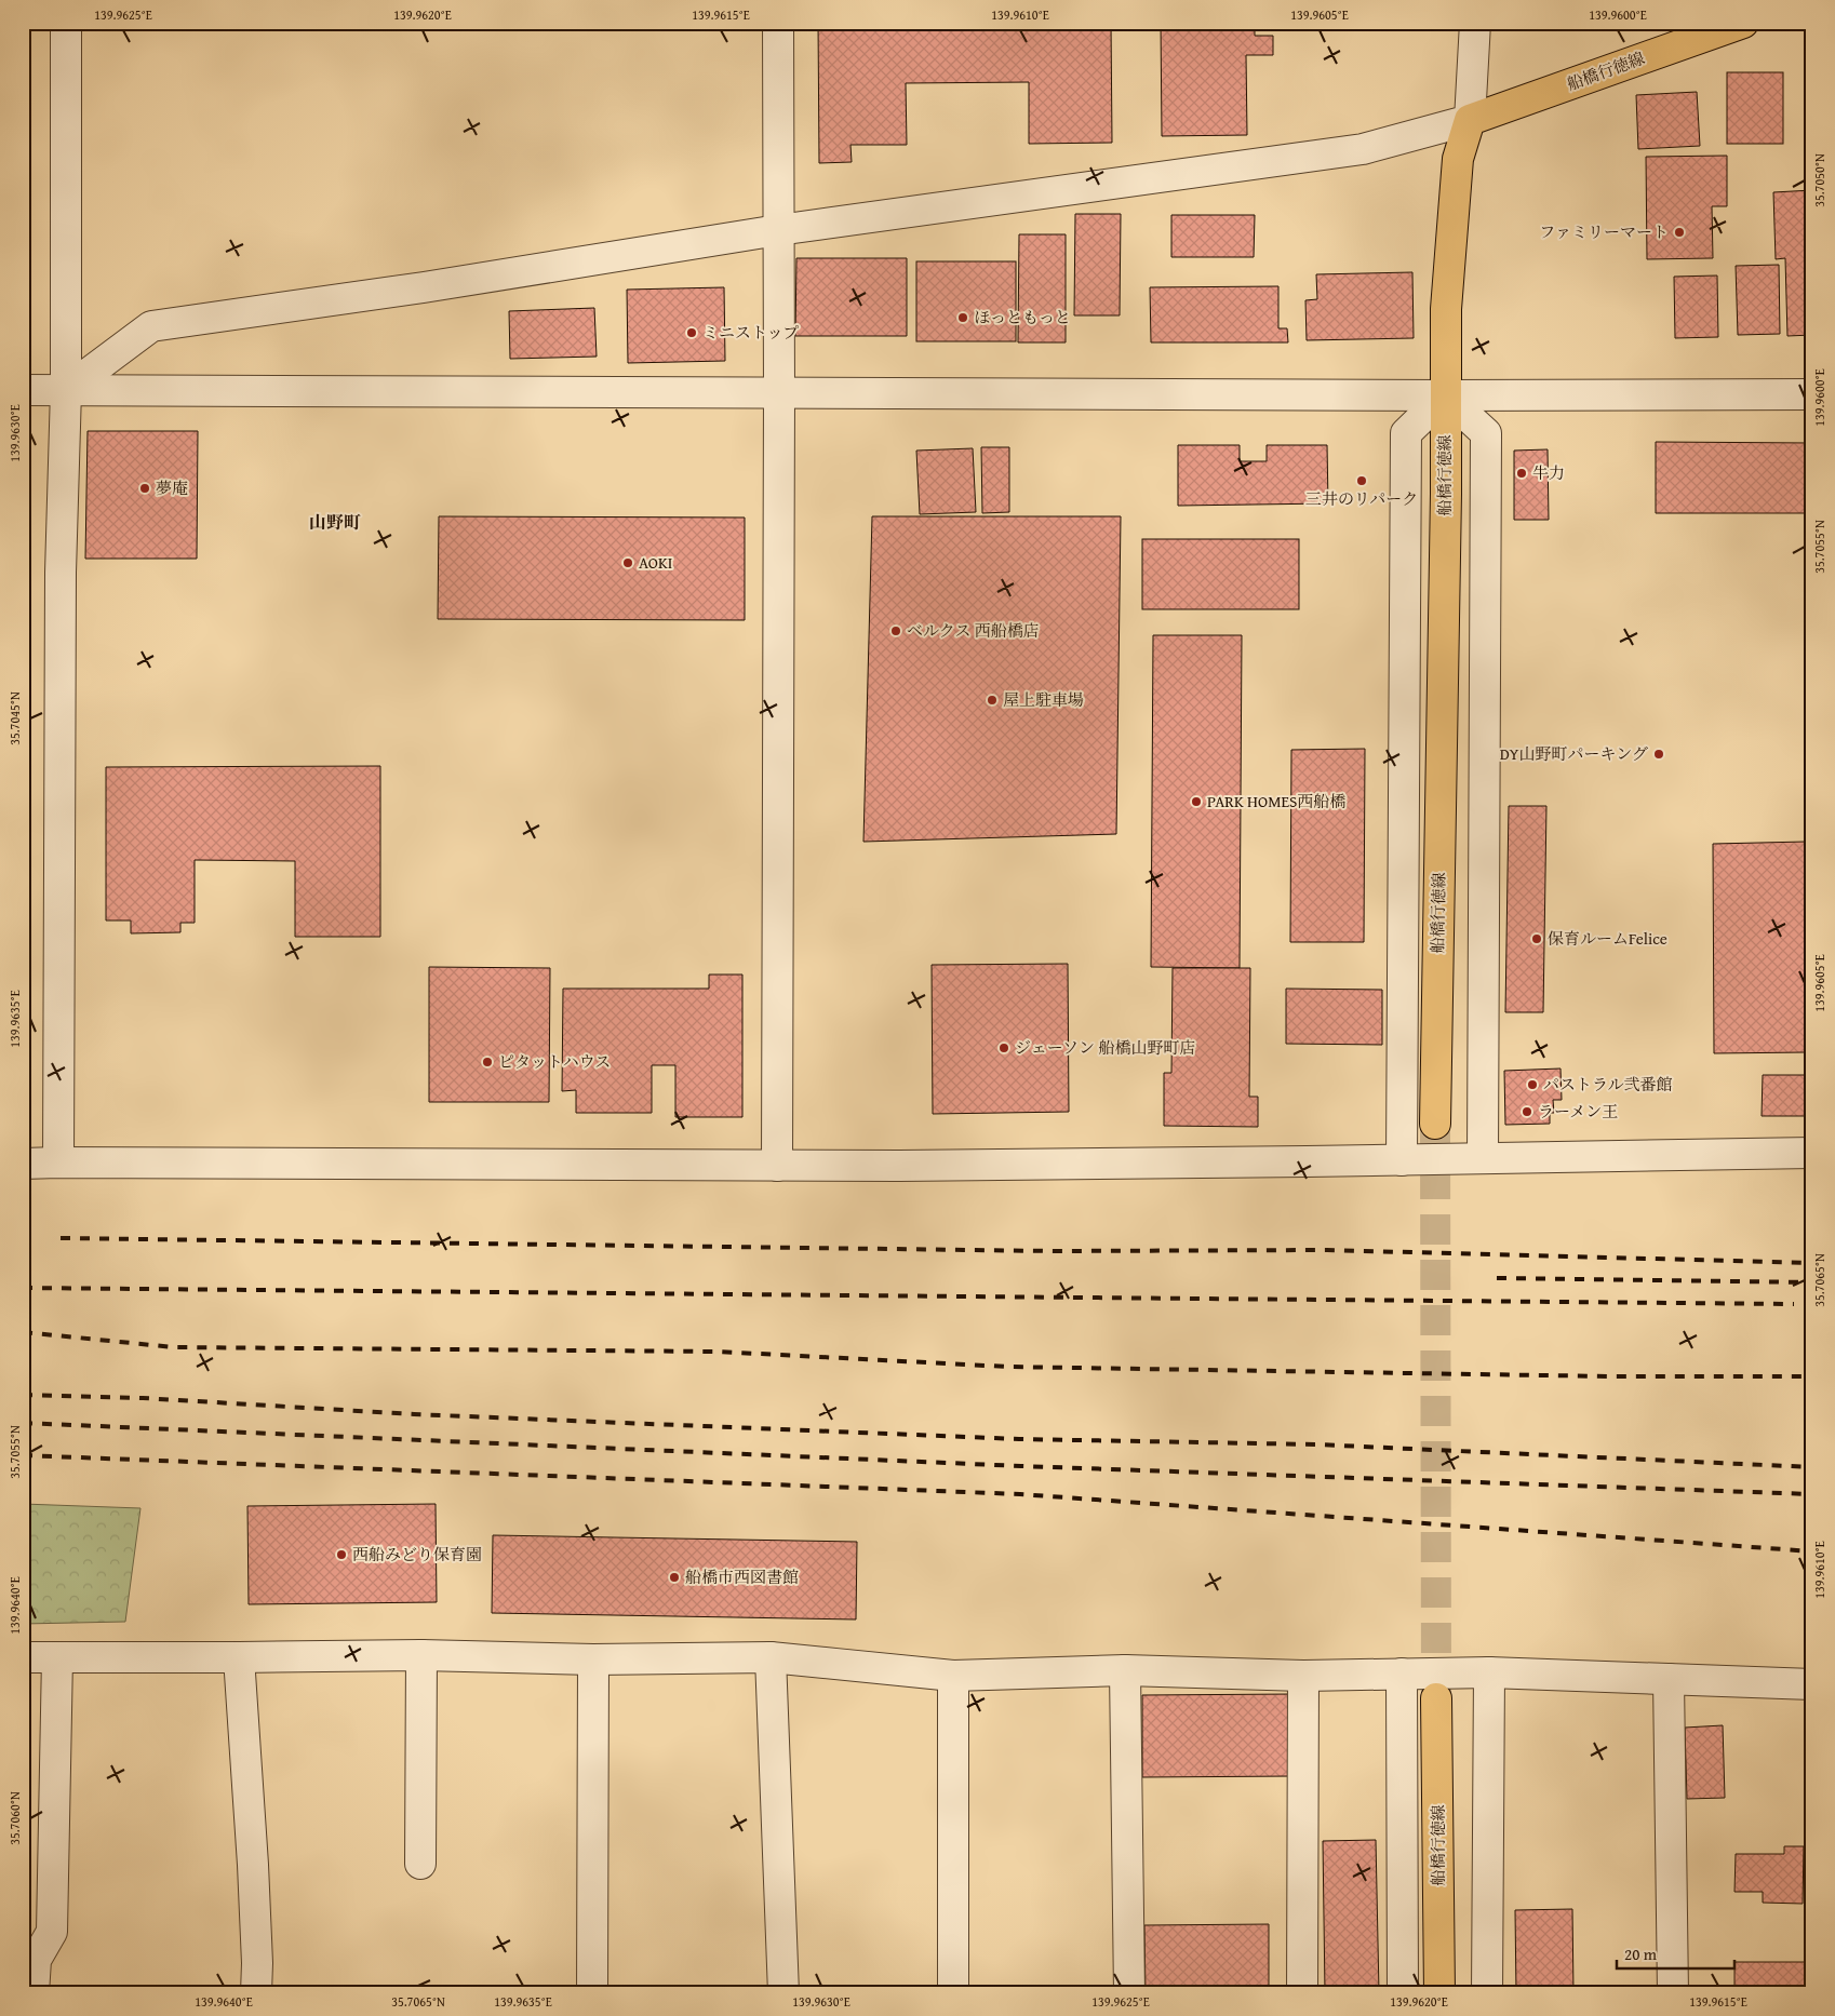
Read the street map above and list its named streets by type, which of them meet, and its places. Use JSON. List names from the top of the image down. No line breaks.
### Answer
{"streets":{"main road":["船橋行徳線"]},"districts":["山野町"],"places":["ファミリーマート","ほっともっと","ミニストップ","牛力","三井のリパーク","夢庵","AOKI","ベルクス 西船橋店","屋上駐車場","DY山野町パーキング","PARK HOMES西船橋","保育ルームFelice","ジェーソン 船橋山野町店","ピタットハウス","パストラル弐番館","ラーメン王","西船みどり保育園","船橋市西図書館"],"scale_bar":"20 m","coordinates":["139.9625°E","139.9620°E","139.9615°E","139.9610°E","139.9605°E","139.9600°E","35.7050°N","139.9630°E","35.7055°N","35.7045°N","139.9635°E","35.7065°N","139.9640°E","35.7060°N"]}
